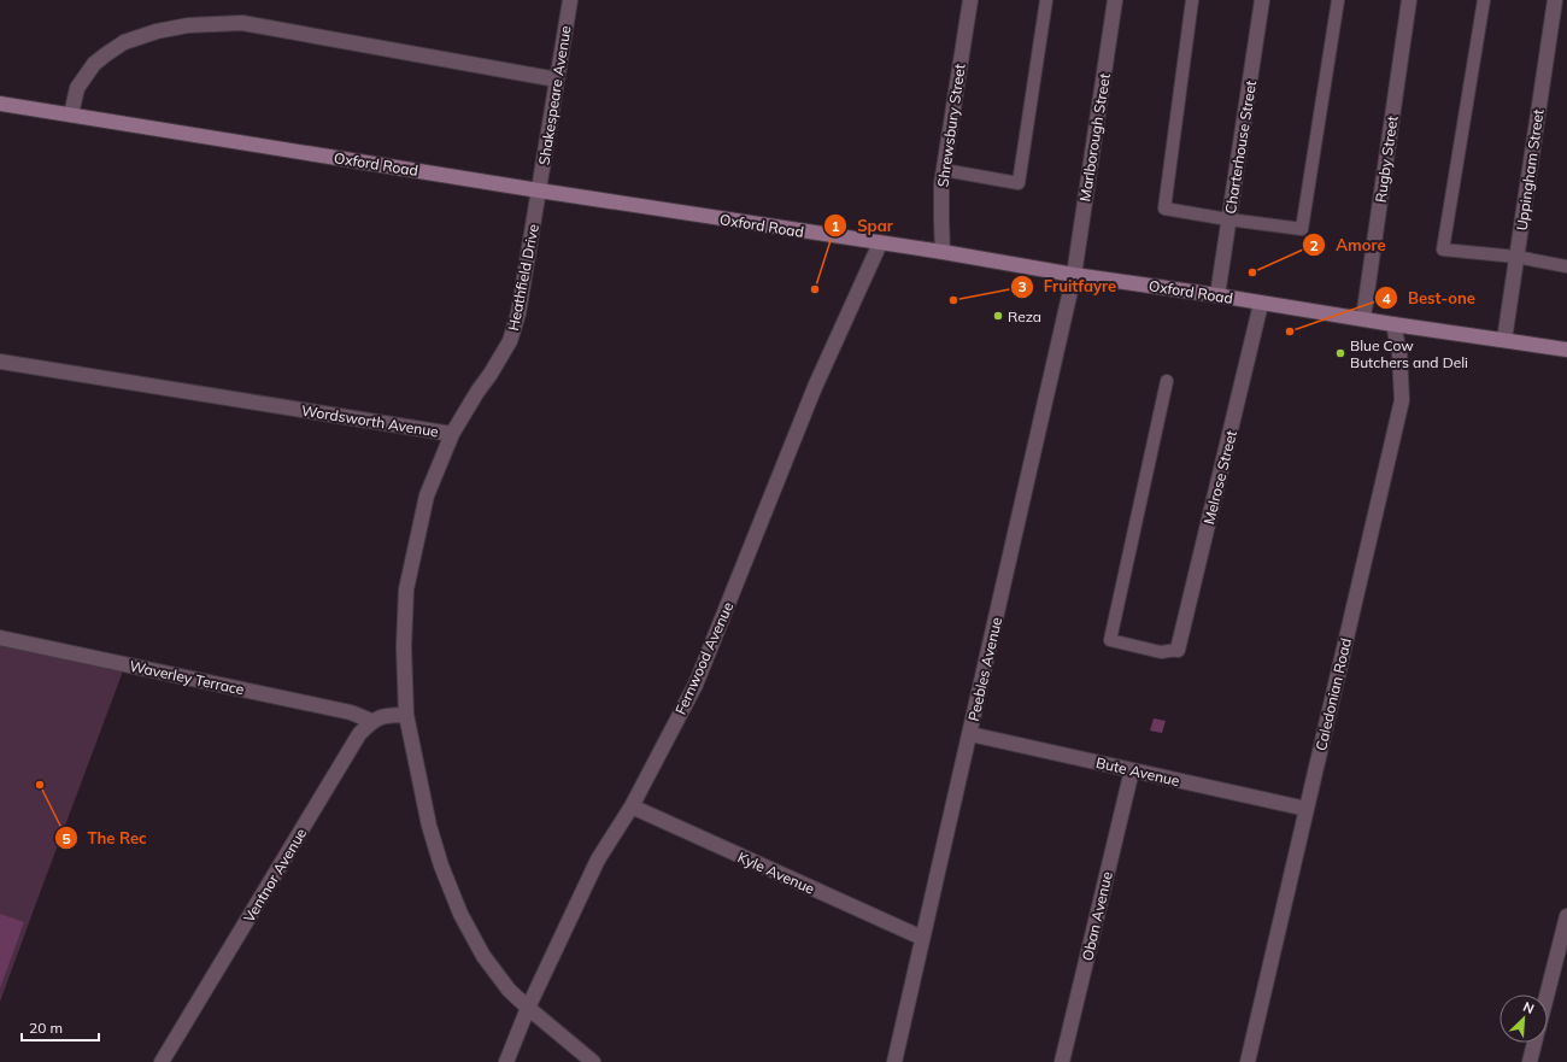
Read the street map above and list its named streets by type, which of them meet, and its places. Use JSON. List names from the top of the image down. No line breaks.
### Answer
{"streets":{"street":["Shakespeare Avenue","Shrewsbury Street","Marlborough Street","Charterhouse Street","Rugby Street","Oxford Road","Uppingham Street","Heathfield Drive","Wordsworth Avenue","Melrose Street","Fernwood Avenue","Peebles Avenue","Waverley Terrace","Caledonian Road","Bute Avenue","Kyle Avenue","Ventnor Avenue","Oban Avenue"]},"crossings":[["Shakespeare Avenue","Oxford Road"],["Shakespeare Avenue","Heathfield Drive"],["Shrewsbury Street","Oxford Road"],["Marlborough Street","Oxford Road"],["Marlborough Street","Peebles Avenue"],["Charterhouse Street","Oxford Road"],["Rugby Street","Oxford Road"],["Oxford Road","Uppingham Street"],["Oxford Road","Heathfield Drive"],["Oxford Road","Melrose Street"],["Oxford Road","Fernwood Avenue"],["Oxford Road","Peebles Avenue"],["Oxford Road","Caledonian Road"],["Heathfield Drive","Wordsworth Avenue"],["Wordsworth Avenue","Fernwood Avenue"],["Fernwood Avenue","Kyle Avenue"],["Peebles Avenue","Bute Avenue"],["Peebles Avenue","Kyle Avenue"],["Waverley Terrace","Ventnor Avenue"],["Caledonian Road","Bute Avenue"],["Bute Avenue","Oban Avenue"]],"places":["Amore","Spar","Fruitfayre","Reza","Best-one","Blue Cow Butchers and Deli","The Rec"],"scale_bar":"20 m","north":"top right"}
